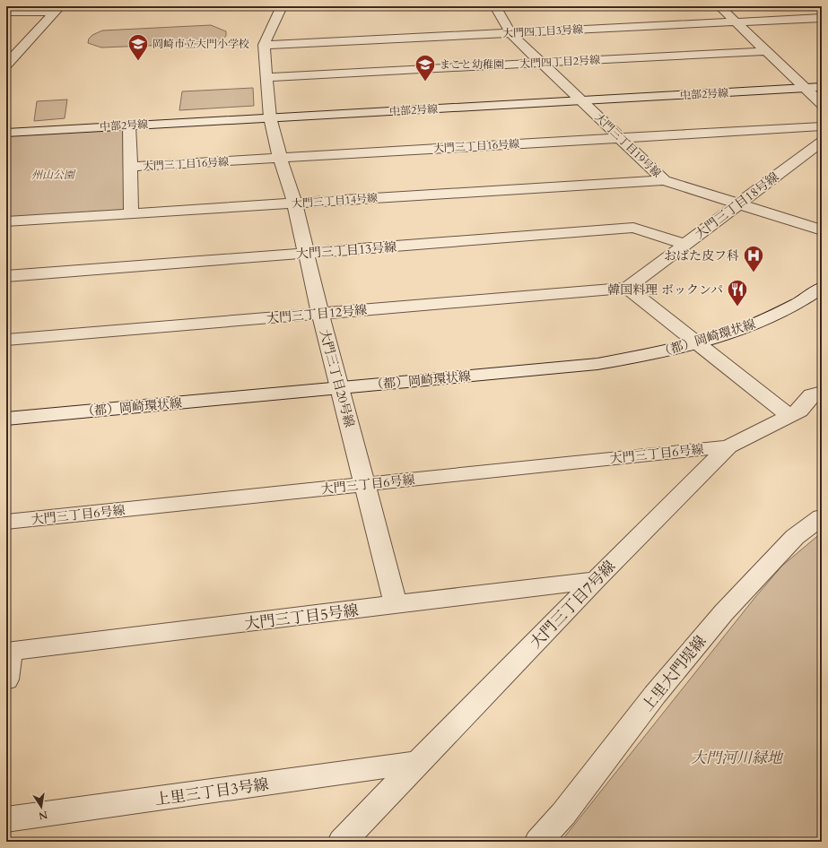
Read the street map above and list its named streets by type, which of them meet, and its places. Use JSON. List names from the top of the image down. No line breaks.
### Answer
{"streets":{"street":["大門四丁目3号線","大門四丁目2号線","中部2号線","大門三丁目19号線","大門三丁目16号線","大門三丁目14号線","大門三丁目18号線","大門三丁目13号線","大門三丁目12号線","（都）岡崎環状線","大門三丁目20号線","大門三丁目6号線","大門三丁目7号線","大門三丁目5号線","上里大門堤線","上里三丁目3号線"]},"crossings":[["大門四丁目3号線","大門三丁目19号線"],["大門四丁目3号線","大門三丁目20号線"],["大門四丁目2号線","大門三丁目19号線"],["大門四丁目2号線","大門三丁目20号線"],["中部2号線","大門三丁目19号線"],["中部2号線","大門三丁目20号線"],["大門三丁目19号線","大門三丁目16号線"],["大門三丁目19号線","大門三丁目14号線"],["大門三丁目19号線","大門三丁目18号線"],["大門三丁目16号線","大門三丁目20号線"],["大門三丁目14号線","大門三丁目20号線"],["大門三丁目18号線","大門三丁目13号線"],["大門三丁目18号線","大門三丁目12号線"],["大門三丁目13号線","大門三丁目20号線"],["大門三丁目12号線","大門三丁目20号線"],["（都）岡崎環状線","大門三丁目20号線"],["大門三丁目20号線","大門三丁目6号線"],["大門三丁目20号線","大門三丁目5号線"],["大門三丁目6号線","大門三丁目7号線"],["大門三丁目7号線","大門三丁目5号線"],["大門三丁目7号線","上里三丁目3号線"]],"parks":["州山公園","大門河川緑地"],"places":{"school or university":["岡崎市立大門小学校","まこと幼稚園"],"hospital":["おばた皮フ科"],"restaurant":["韓国料理 ボックンパ"]},"north":"bottom"}
